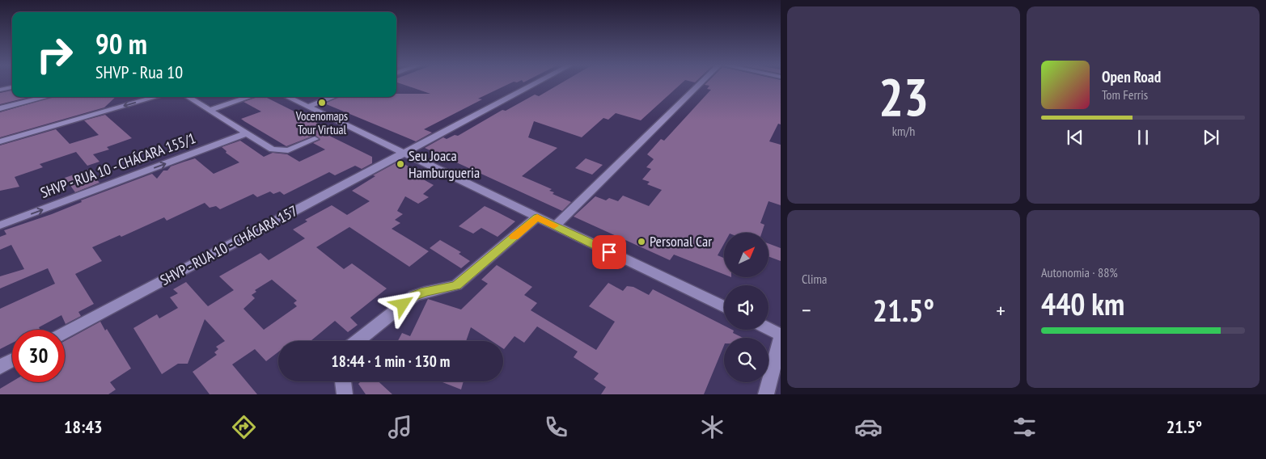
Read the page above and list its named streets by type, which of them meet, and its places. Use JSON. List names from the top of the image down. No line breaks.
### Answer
{"streets":{"street":["SHVP - RUA 10 - CHÁCARA 155/1","SHVP - RUA 10 - CHÁCARA 157"]},"places":["Vocenomaps Tour Virtual","Seu Joaca Hamburgueria","Personal Car"],"north":"top right","page":{"tile":[["23","km/h"],"Clima",["Autonomia · 88%","440 km"]],"turn":["90 m","SHVP - Rua 10"],"song":["Open Road","Tom Ferris"],"heat":["−","21.5°","+"],"limit":"30","trip":"18:44 · 1 min · 130 m","tabs":["18:43","21.5°"]}}
